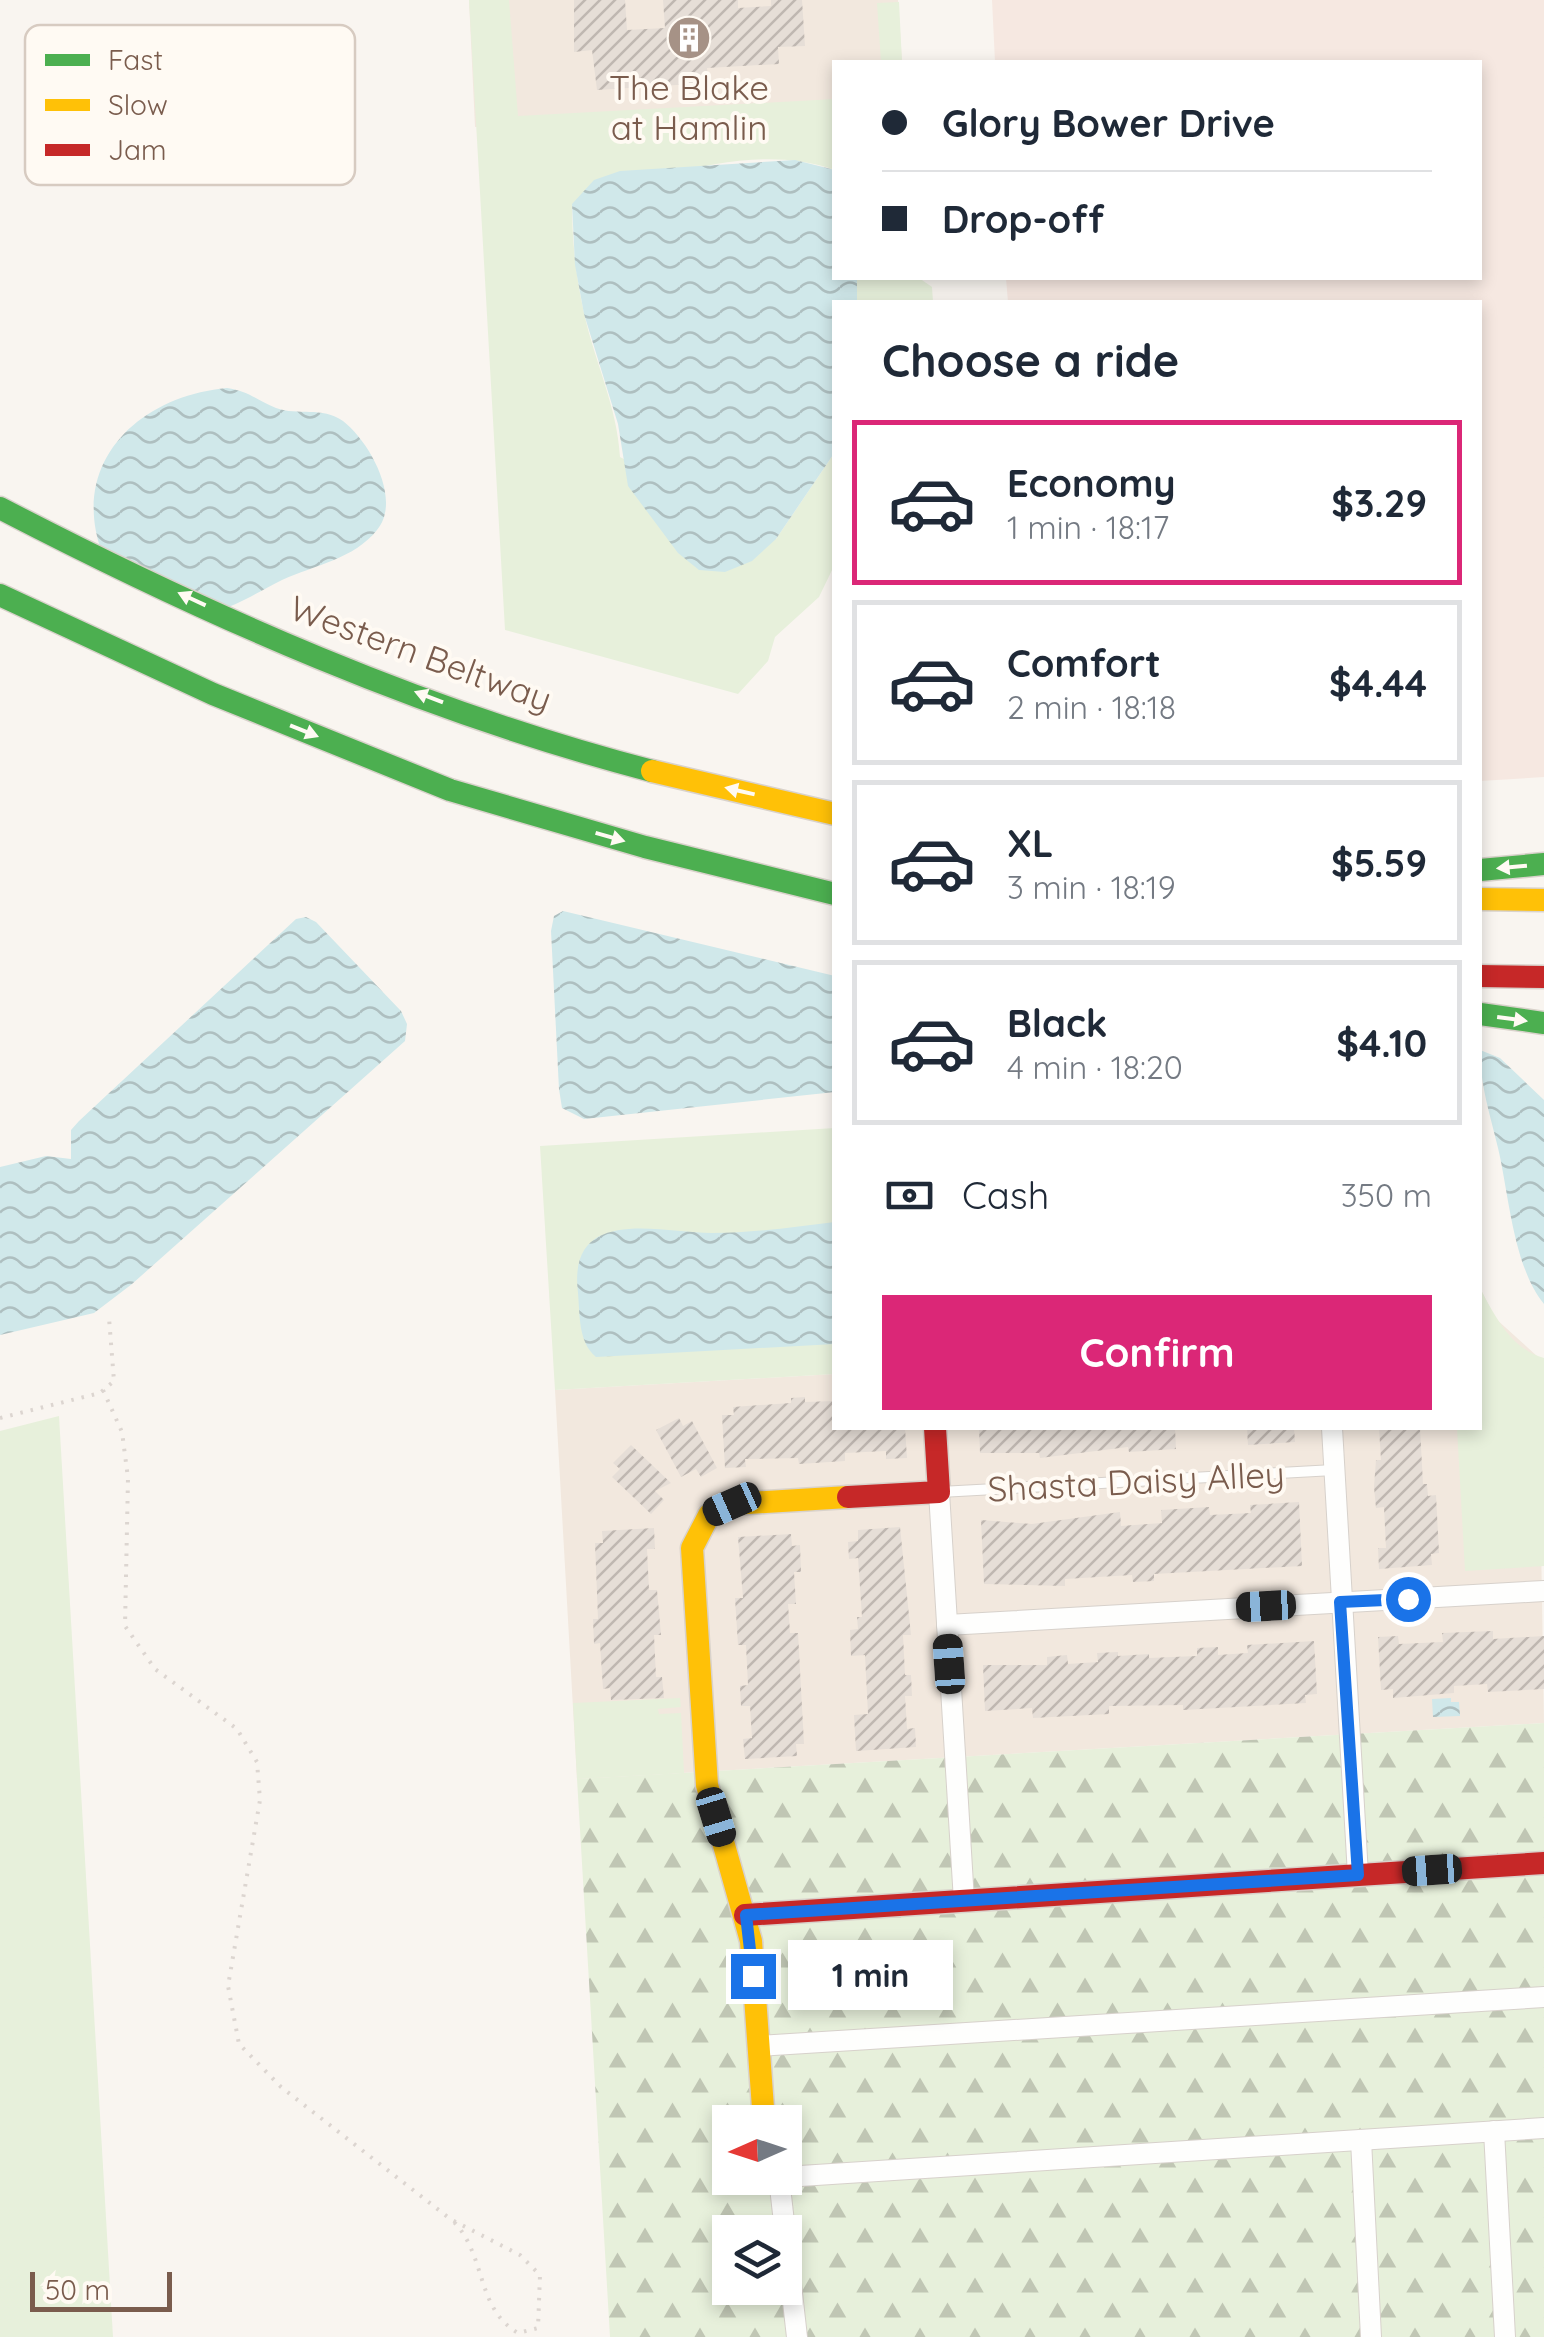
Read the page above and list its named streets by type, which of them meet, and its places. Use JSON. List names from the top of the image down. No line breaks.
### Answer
{"streets":{"main road":["Western Beltway"],"lane":["Shasta Daisy Alley"]},"places":{"building":["The Blake at Hamlin"]},"legend":["Fast","Slow","Jam"],"scale_bar":"50 m","north":"left","page":{"banner":["Glory Bower Drive","Drop-off"],"heading":"Choose a ride","list":[{"name":"Economy","note":"1 min · 18:17","value":"$3.29"},{"name":"Comfort","note":"2 min · 18:18","value":"$4.44"},{"name":"XL","note":"3 min · 18:19","value":"$5.59"},{"name":"Black","note":"4 min · 18:20","value":"$4.10"}],"pay":["Cash","350 m"],"buttons":"Confirm","bubble":"1 min","scale":"50 m"}}
